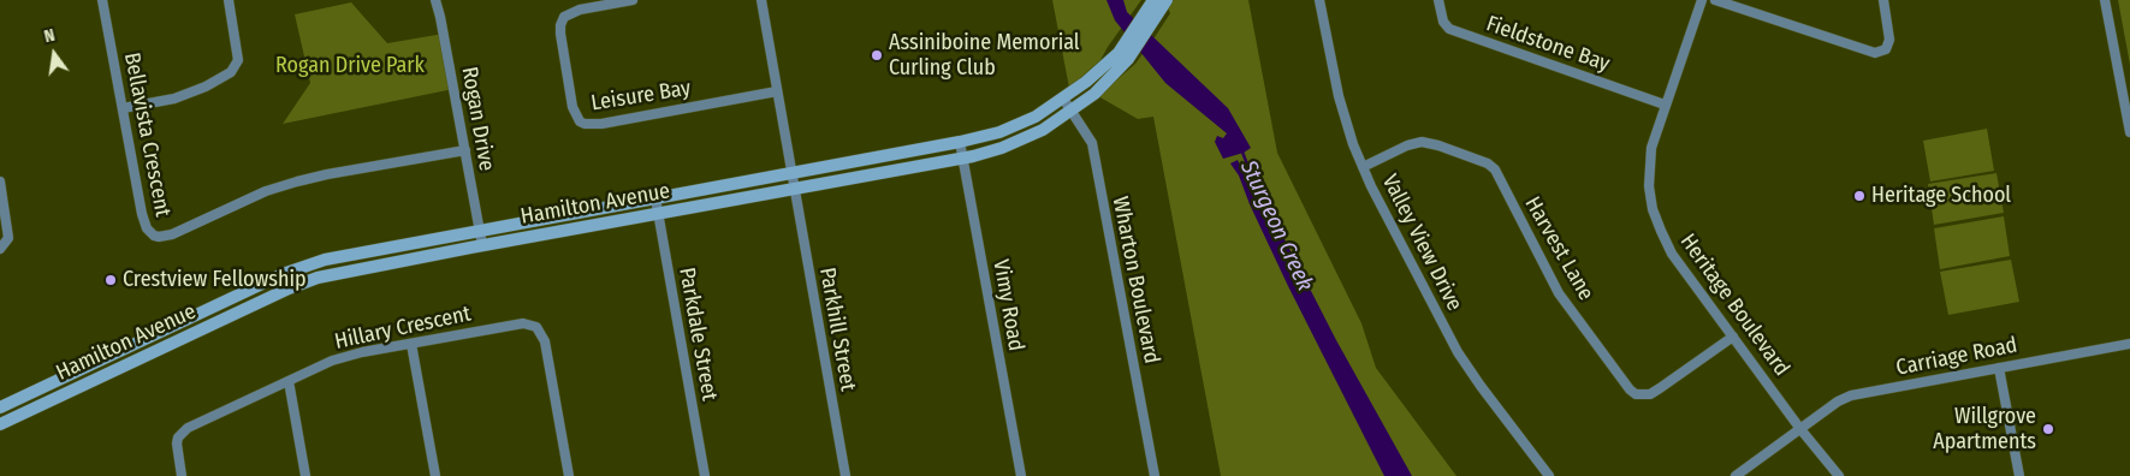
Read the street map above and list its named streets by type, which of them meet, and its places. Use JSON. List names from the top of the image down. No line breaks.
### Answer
{"streets":{"street":["Fieldstone Bay","Leisure Bay","Rogan Drive","Bellavista Crescent","Hamilton Avenue","Valley View Drive","Harvest Lane","Wharton Boulevard","Vimy Road","Heritage Boulevard","Hillary Crescent","Parkhill Street","Parkdale Street","Carriage Road"]},"crossings":[["Fieldstone Bay","Heritage Boulevard"],["Leisure Bay","Parkhill Street"],["Rogan Drive","Bellavista Crescent"],["Rogan Drive","Hamilton Avenue"],["Hamilton Avenue","Wharton Boulevard"],["Hamilton Avenue","Vimy Road"],["Hamilton Avenue","Parkhill Street"],["Hamilton Avenue","Parkdale Street"],["Valley View Drive","Harvest Lane"],["Harvest Lane","Heritage Boulevard"],["Heritage Boulevard","Carriage Road"]],"water":["Sturgeon Creek"],"parks":["Rogan Drive Park"],"places":["Assiniboine Memorial Curling Club","Heritage School","Crestview Fellowship","Willgrove Apartments"],"north":"top"}
